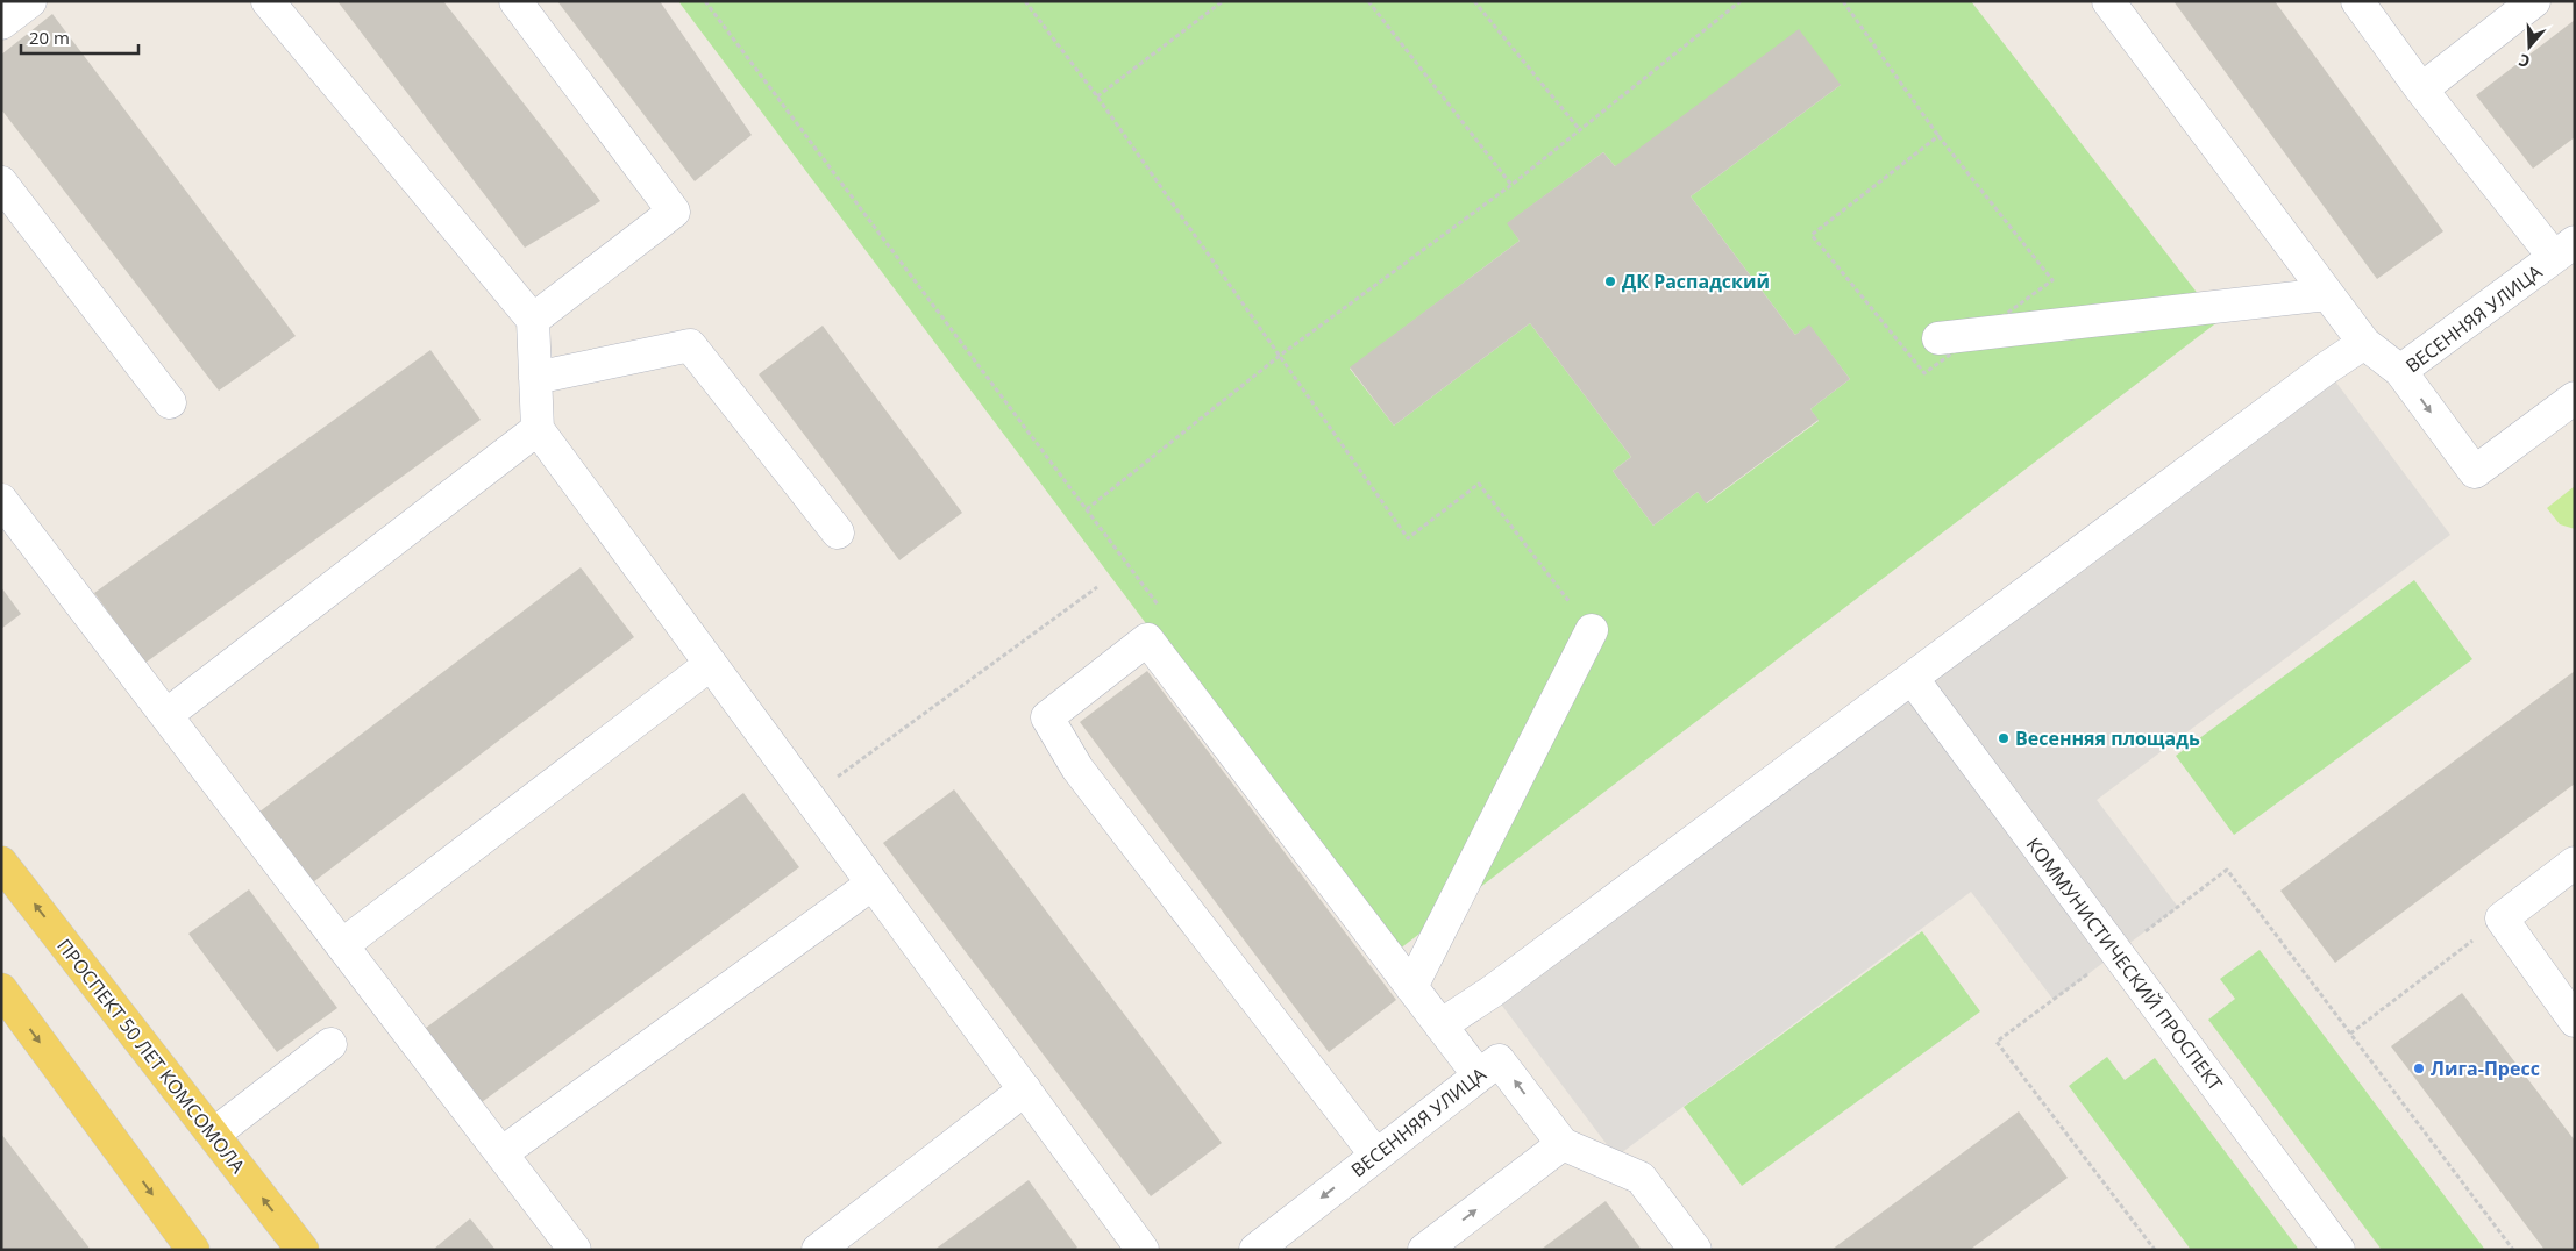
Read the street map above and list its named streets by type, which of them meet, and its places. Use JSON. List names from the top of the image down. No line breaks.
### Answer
{"streets":{"main road":["ПРОСПЕКТ 50 ЛЕТ КОМСОМОЛА"],"street":["ВЕСЕННЯЯ УЛИЦА","КОММУНИСТИЧЕСКИЙ ПРОСПЕКТ"]},"places":["ДК Распадский","Весенняя площадь","Лига-Пресс"],"scale_bar":"20 m","north":"bottom"}
